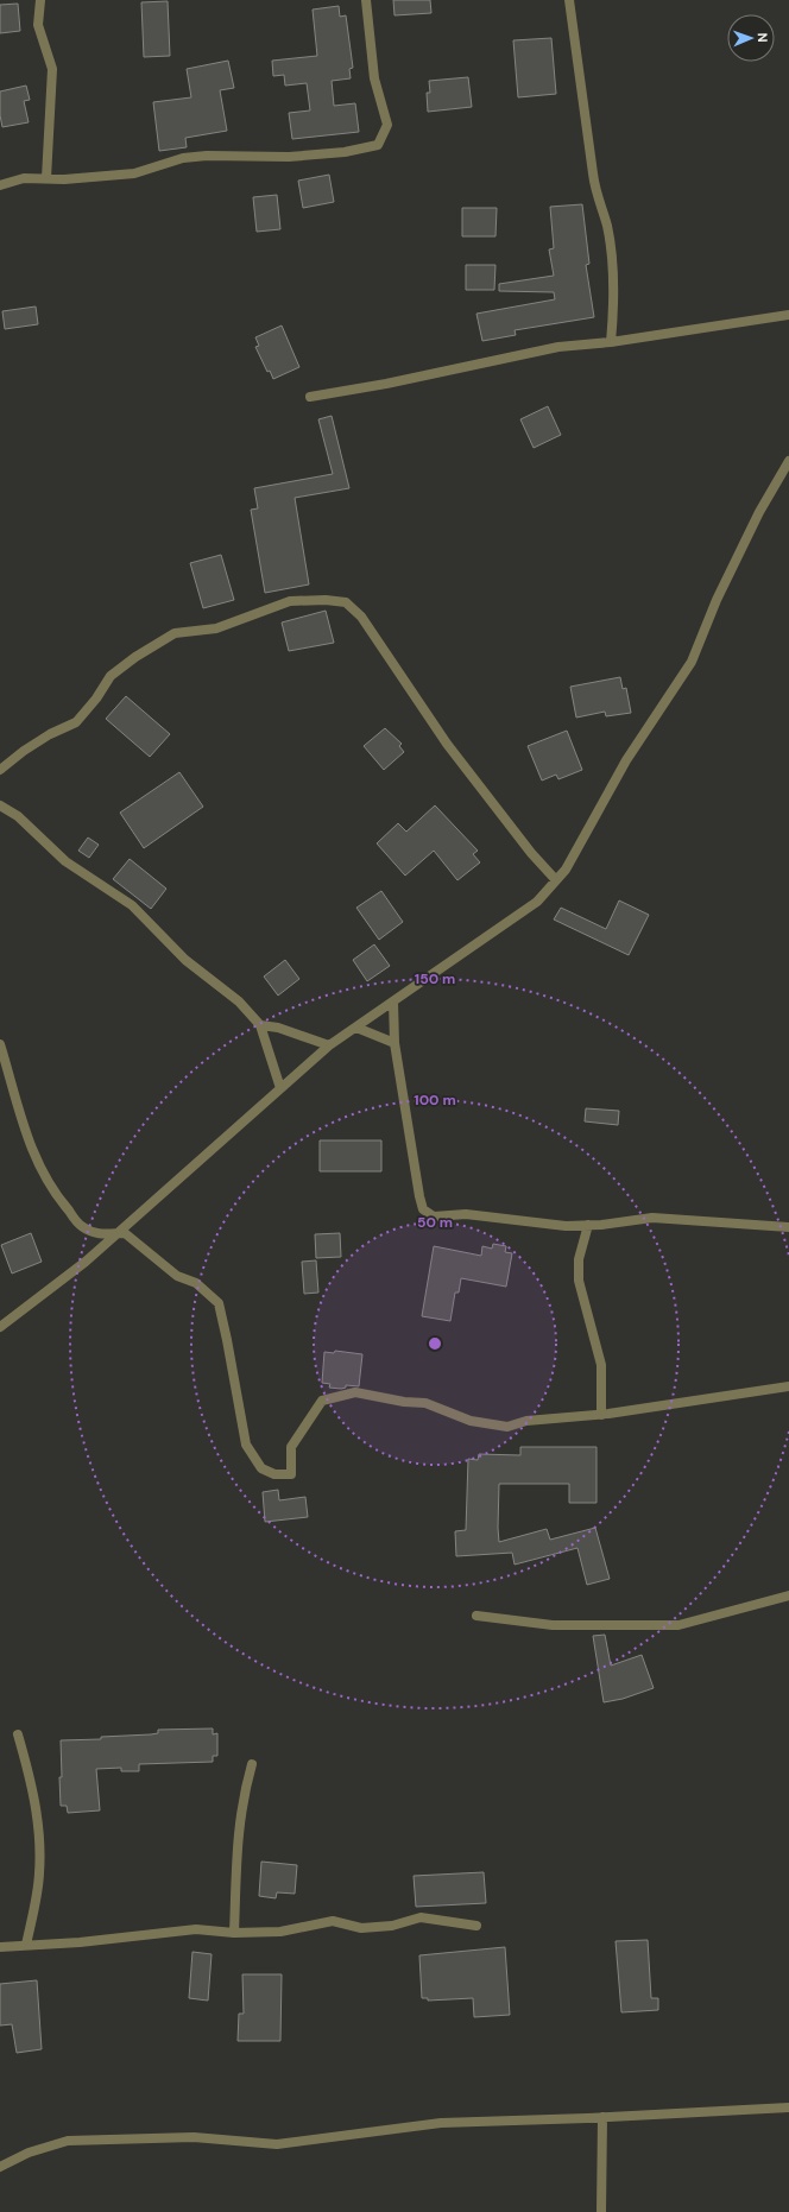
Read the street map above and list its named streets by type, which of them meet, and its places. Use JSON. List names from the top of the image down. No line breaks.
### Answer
{"north":"right","rings":["150 m","100 m","50 m"]}
